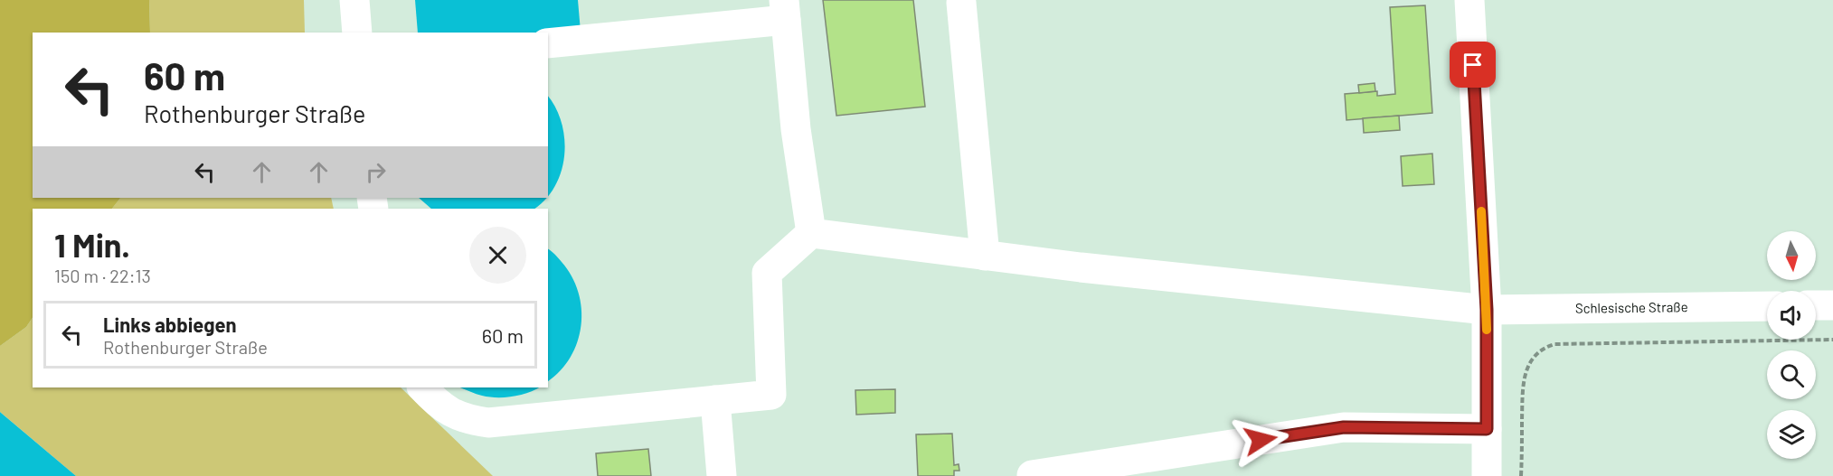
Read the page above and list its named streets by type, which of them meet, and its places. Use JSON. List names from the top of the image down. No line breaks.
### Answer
{"streets":{"street":["Schlesische Straße"]},"north":"bottom","page":{"turn":["60 m","Rothenburger Straße"],"heading":["1 Min.","150 m · 22:13"],"list":[{"name":"Links abbiegen","note":"Rothenburger Straße","value":"60 m"}]}}
